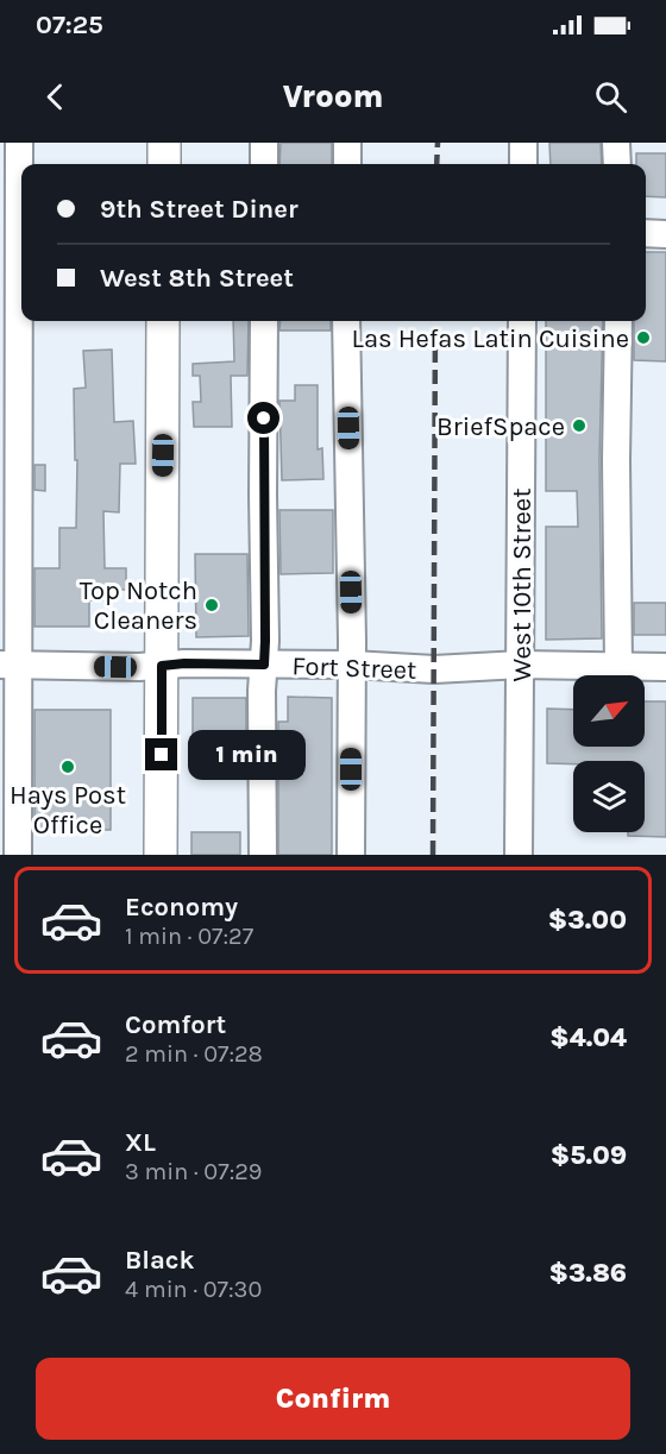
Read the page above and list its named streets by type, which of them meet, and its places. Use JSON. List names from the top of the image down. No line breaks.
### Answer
{"streets":{"street":["West 10th Street","Fort Street"]},"crossings":[["West 10th Street","Fort Street"]],"places":["Las Hefas Latin Cuisine","BriefSpace","Top Notch Cleaners","Hays Post Office"],"north":"top right","page":{"status":"07:25","header":"Vroom","banner":["9th Street Diner","West 8th Street"],"bubble":"1 min","list":[{"name":"Economy","note":"1 min · 07:27","value":"$3.00"},{"name":"Comfort","note":"2 min · 07:28","value":"$4.04"},{"name":"XL","note":"3 min · 07:29","value":"$5.09"},{"name":"Black","note":"4 min · 07:30","value":"$3.86"}],"buttons":"Confirm"}}
